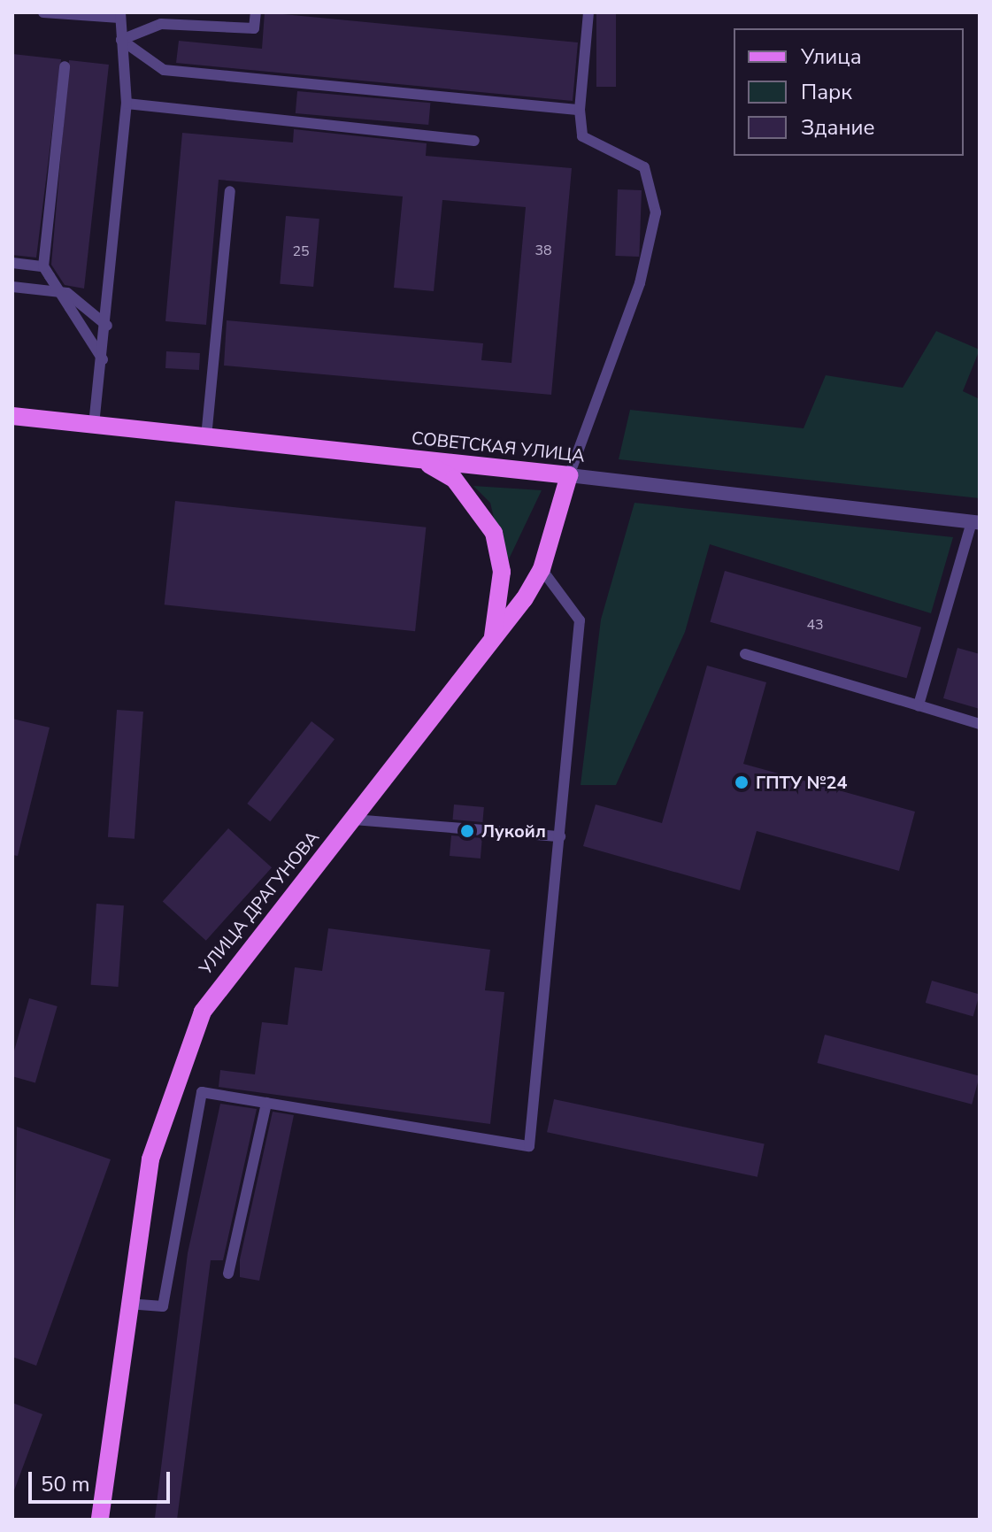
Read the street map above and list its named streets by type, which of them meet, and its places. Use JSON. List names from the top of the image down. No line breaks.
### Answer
{"streets":{"main road":["СОВЕТСКАЯ УЛИЦА","УЛИЦА ДРАГУНОВА"]},"crossings":[["СОВЕТСКАЯ УЛИЦА","УЛИЦА ДРАГУНОВА"]],"places":["ГПТУ №24","Лукойл"],"house_numbers":["38","25","43"],"legend":["Улица","Парк","Здание"],"scale_bar":"50 m"}
